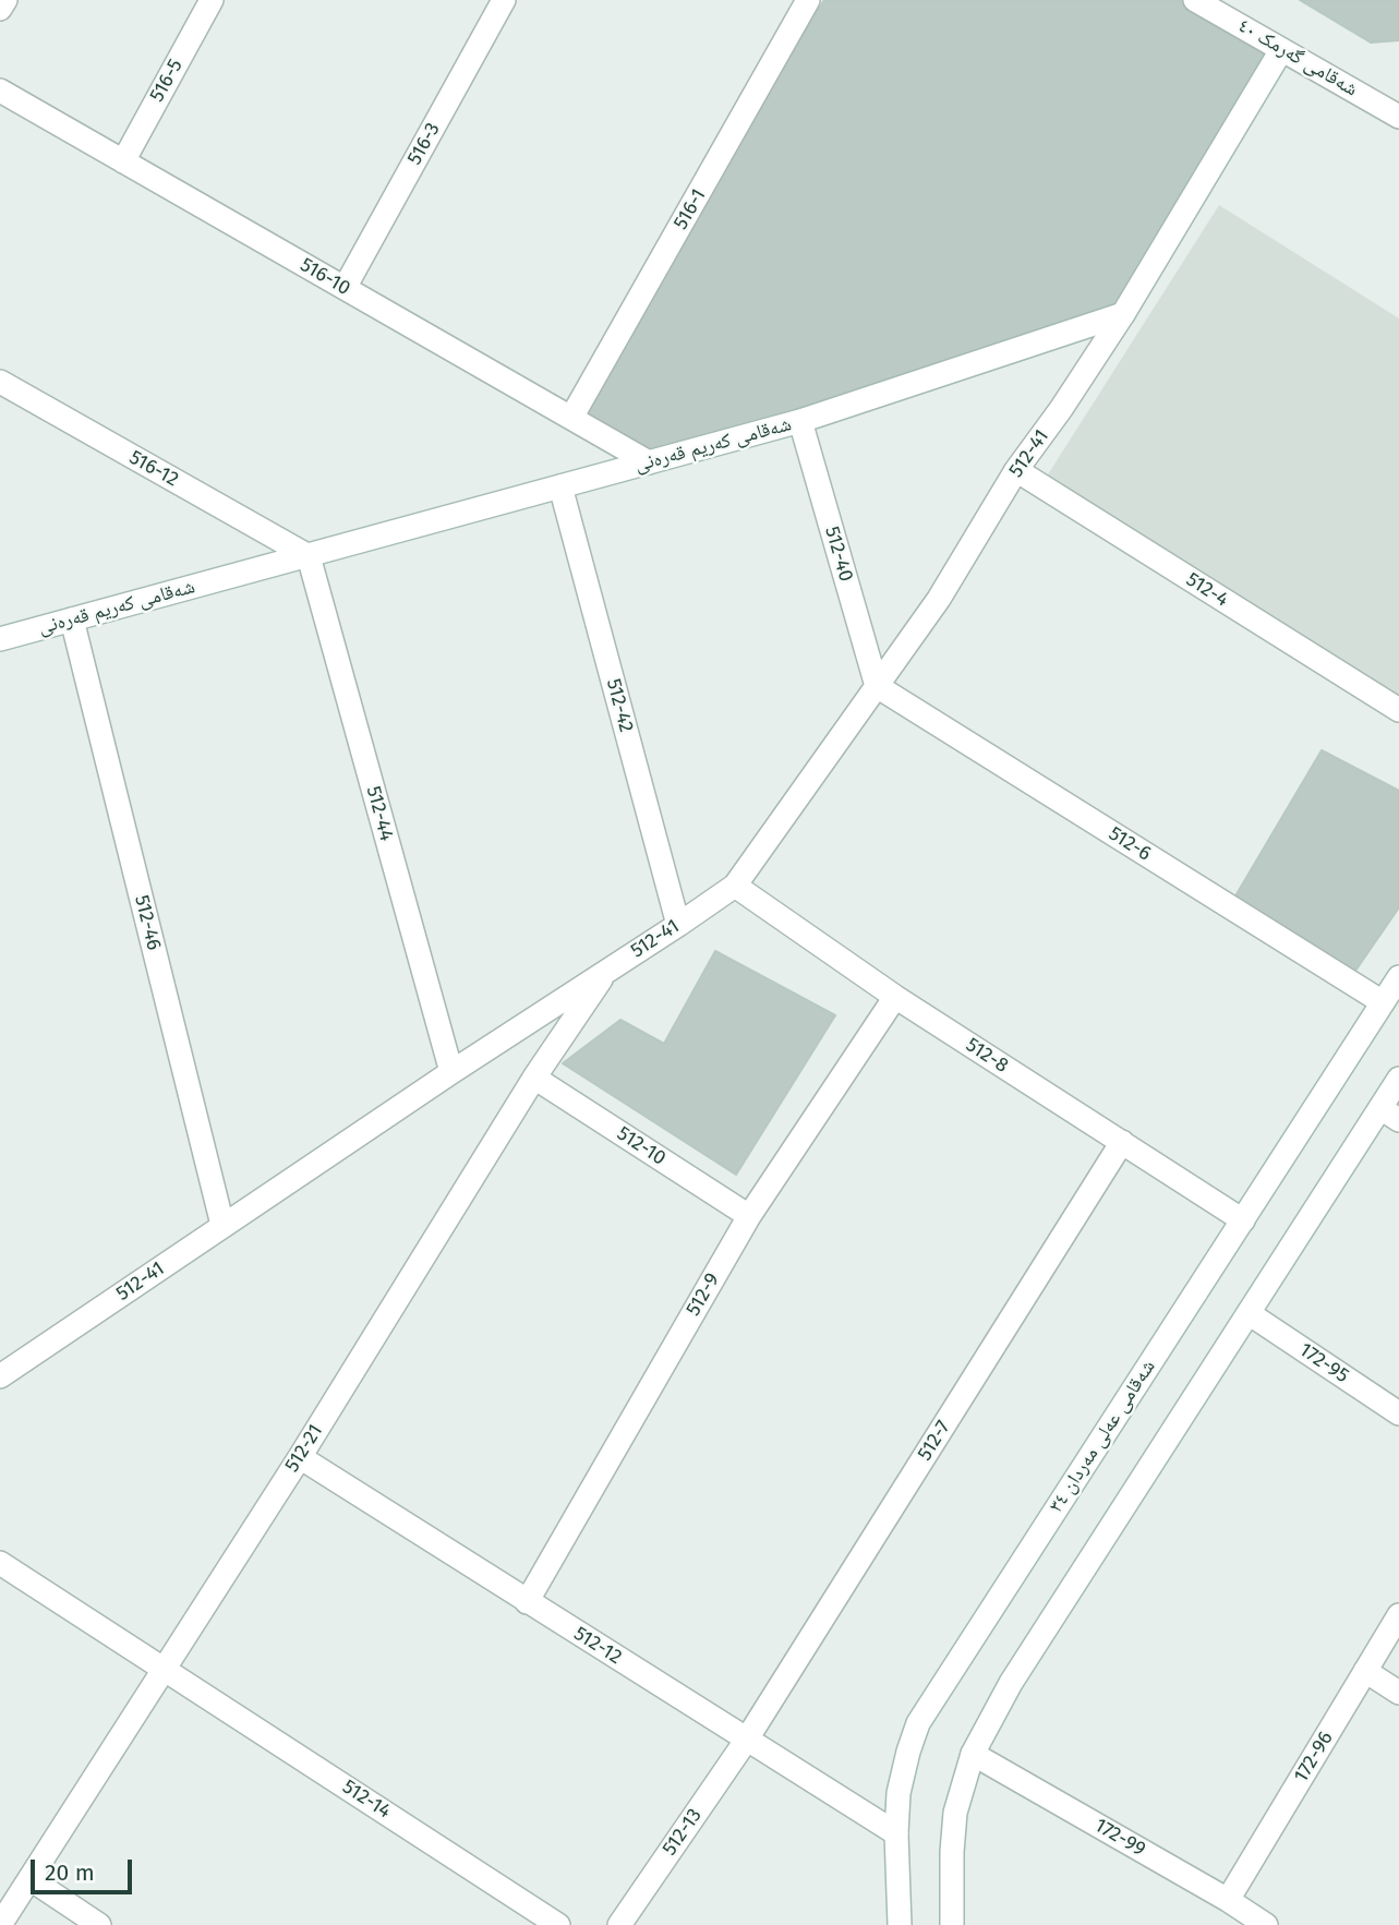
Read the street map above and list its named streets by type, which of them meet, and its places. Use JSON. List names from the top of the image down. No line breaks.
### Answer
{"streets":{"street":["شەقامی گەرمک ٤٠","516-5","516-3","516-1","516-10","شەقامی کەریم قەرەنی","512-41","516-12","512-40","512-4","512-42","512-44","512-6","512-46","512-8","512-10","512-9","172-95","شەقامی عەلی مەردان ٣٤","512-7","512-21","512-12","172-96","512-14","512-13","172-99"]},"crossings":[["516-5","516-10"],["516-3","516-10"],["516-1","516-10"],["516-10","شەقامی کەریم قەرەنی"],["شەقامی کەریم قەرەنی","512-41"],["شەقامی کەریم قەرەنی","516-12"],["شەقامی کەریم قەرەنی","512-40"],["شەقامی کەریم قەرەنی","512-42"],["شەقامی کەریم قەرەنی","512-44"],["شەقامی کەریم قەرەنی","512-46"],["512-41","512-40"],["512-41","512-4"],["512-41","512-42"],["512-41","512-44"],["512-41","512-6"],["512-41","512-46"],["512-41","512-8"],["512-41","512-21"],["516-12","512-44"],["512-40","512-6"],["512-6","شەقامی عەلی مەردان ٣٤"],["512-8","512-9"],["512-8","شەقامی عەلی مەردان ٣٤"],["512-8","512-7"],["512-10","512-9"],["512-10","512-21"],["512-9","512-12"],["شەقامی عەلی مەردان ٣٤","512-12"],["512-7","512-12"],["512-7","512-13"],["512-21","512-12"],["512-21","512-14"],["512-12","512-13"],["172-96","172-99"]],"scale_bar":"20 m"}
